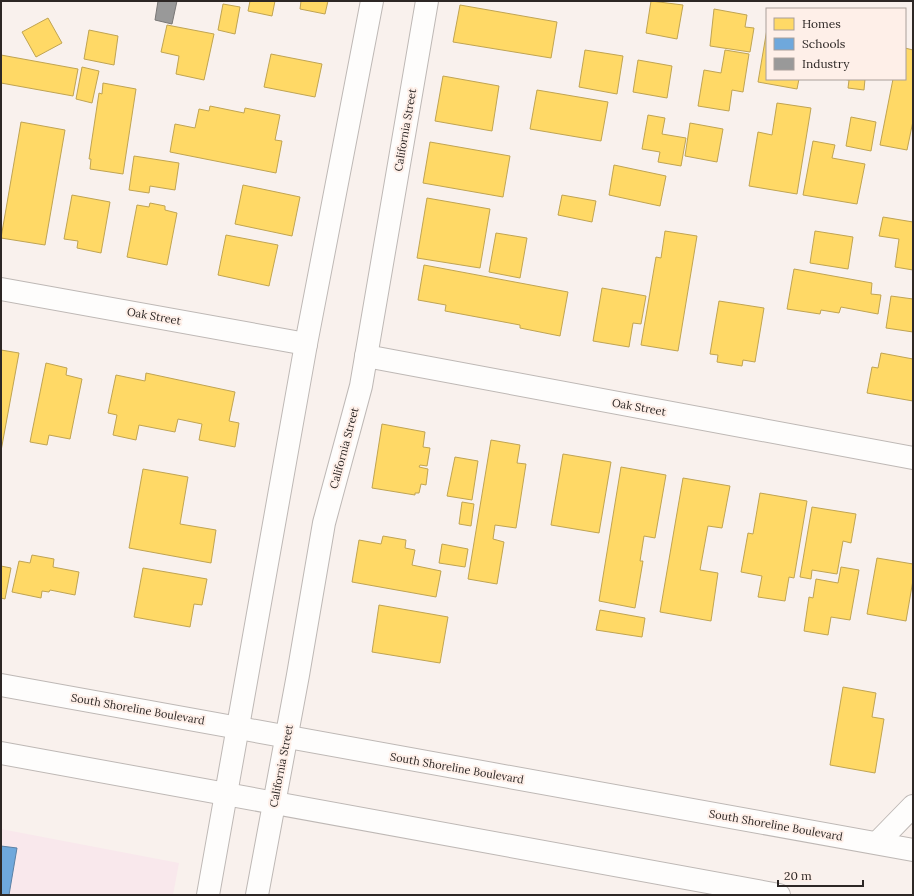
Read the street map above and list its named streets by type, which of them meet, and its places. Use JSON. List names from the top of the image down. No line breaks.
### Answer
{"streets":{"main road":["California Street","Oak Street","South Shoreline Boulevard"]},"crossings":[["California Street","Oak Street"],["California Street","South Shoreline Boulevard"]],"legend":["Homes","Schools","Industry"],"scale_bar":"20 m"}
